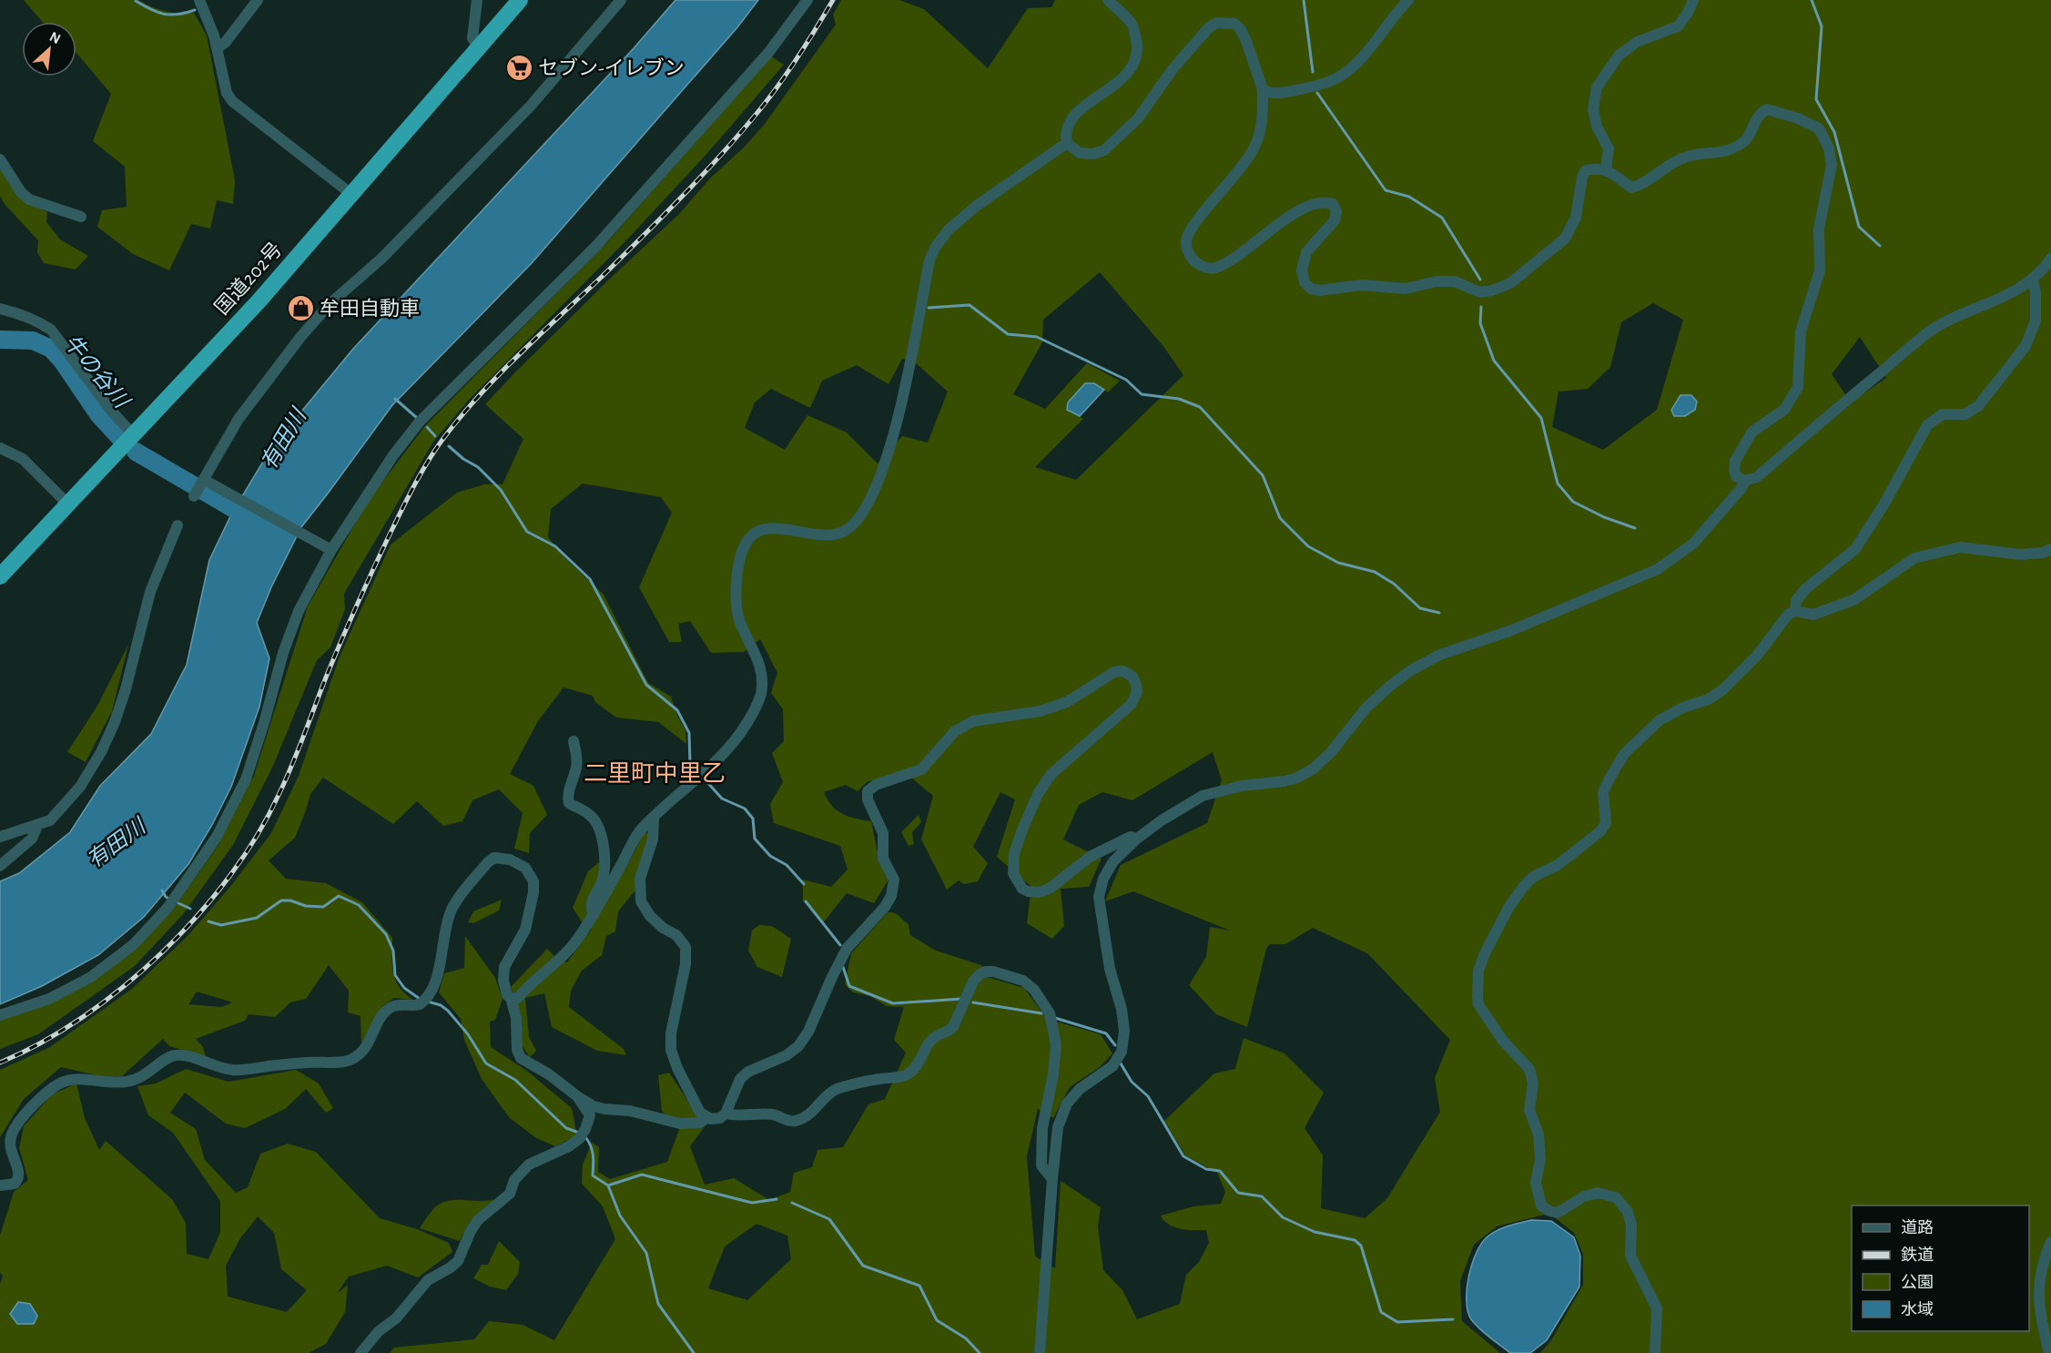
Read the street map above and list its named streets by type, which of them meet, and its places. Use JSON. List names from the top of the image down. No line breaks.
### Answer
{"streets":{"highway":["国道202号"]},"districts":["二里町中里乙"],"water":["牛の谷川","有田川"],"places":{"supermarket":["セブン-イレブン"],"shop":["牟田自動車"]},"legend":["道路","鉄道","公園","水域"],"north":"top right"}
